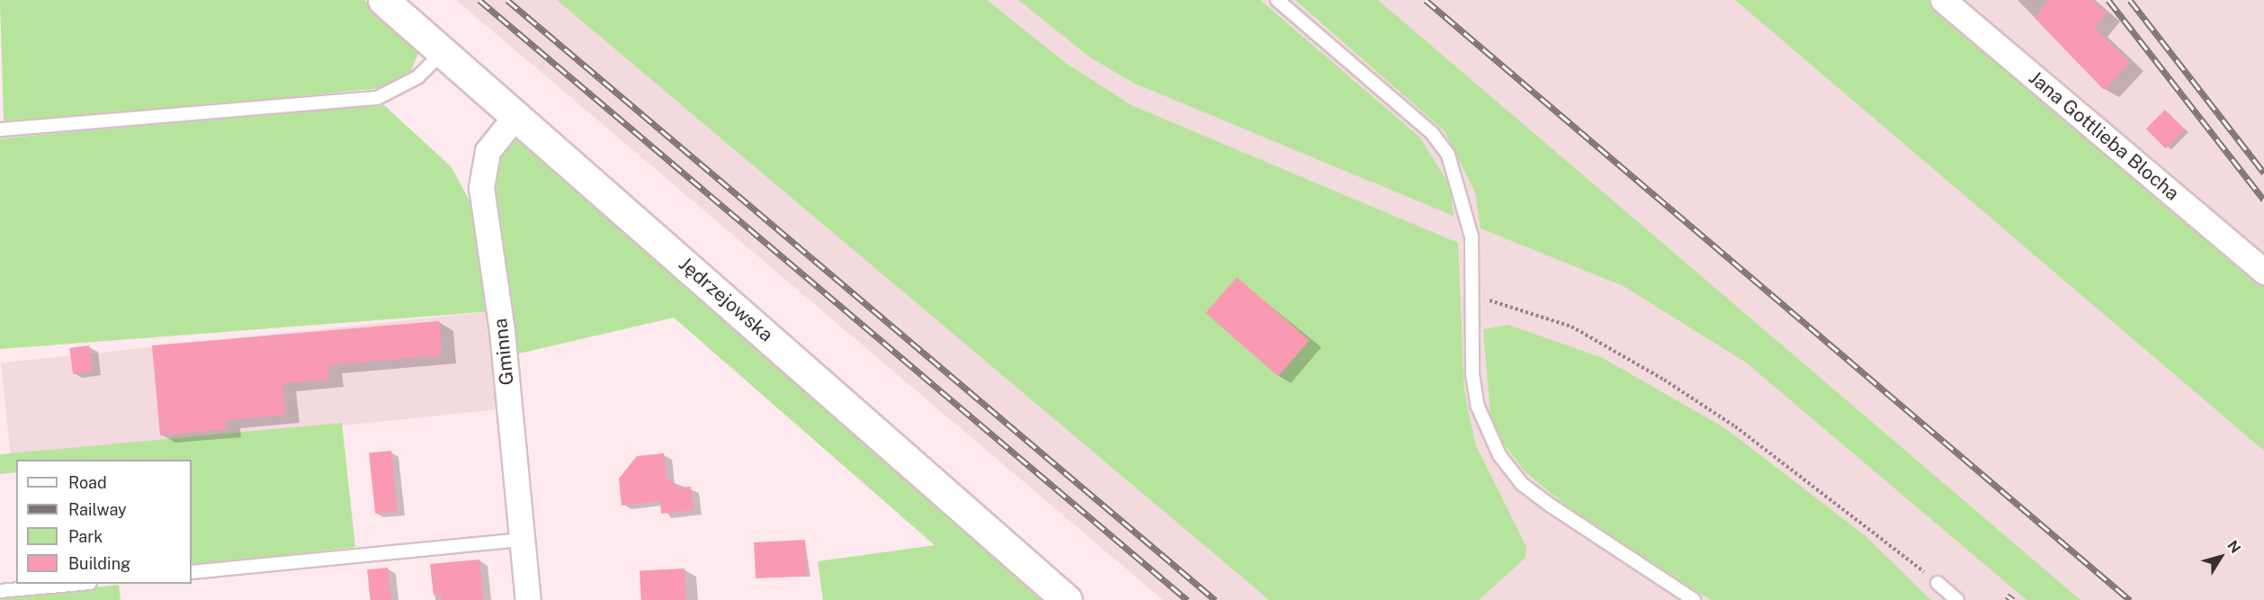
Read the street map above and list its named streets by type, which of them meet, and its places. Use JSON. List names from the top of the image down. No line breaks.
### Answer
{"streets":{"street":["Jana Gottlieba Blocha","Jędrzejowska","Gminna"]},"crossings":[["Jędrzejowska","Gminna"]],"legend":["Road","Railway","Park","Building"],"north":"top right"}
